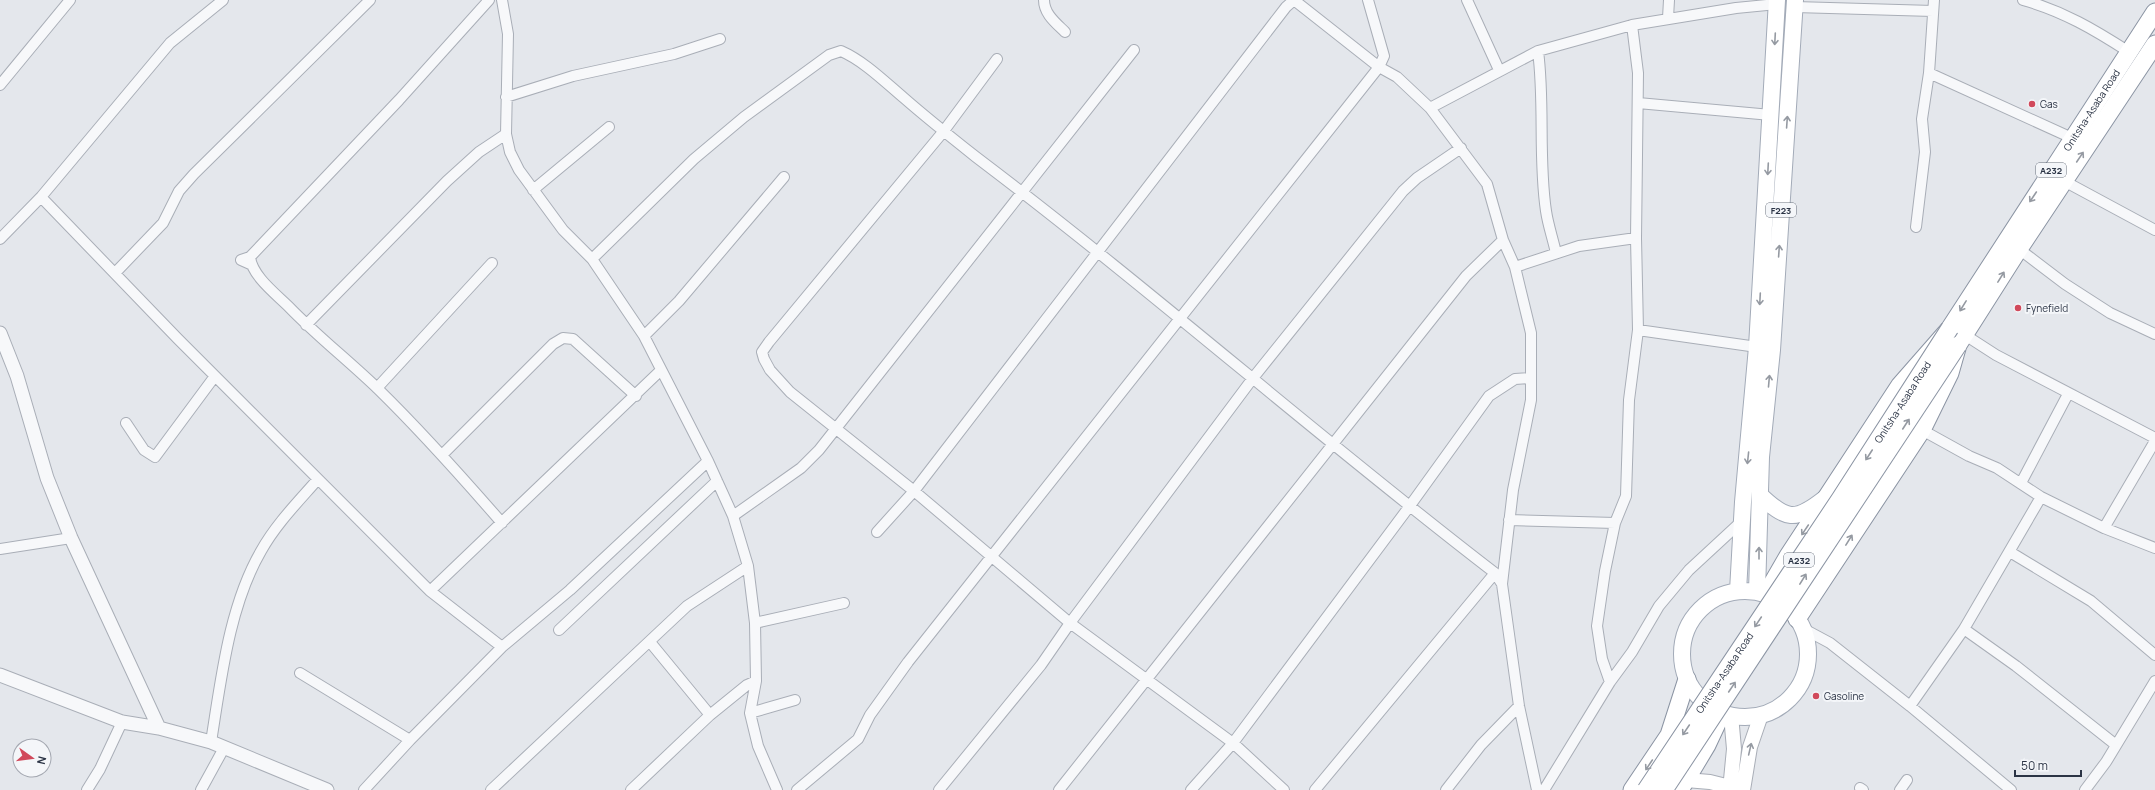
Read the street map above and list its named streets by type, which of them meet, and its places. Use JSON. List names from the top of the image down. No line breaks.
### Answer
{"streets":{"highway":["Onitsha-Asaba Road","A232"],"main road":["F223"]},"places":["Gas","Fynefield","Gasoline"],"scale_bar":"50 m","north":"right"}
